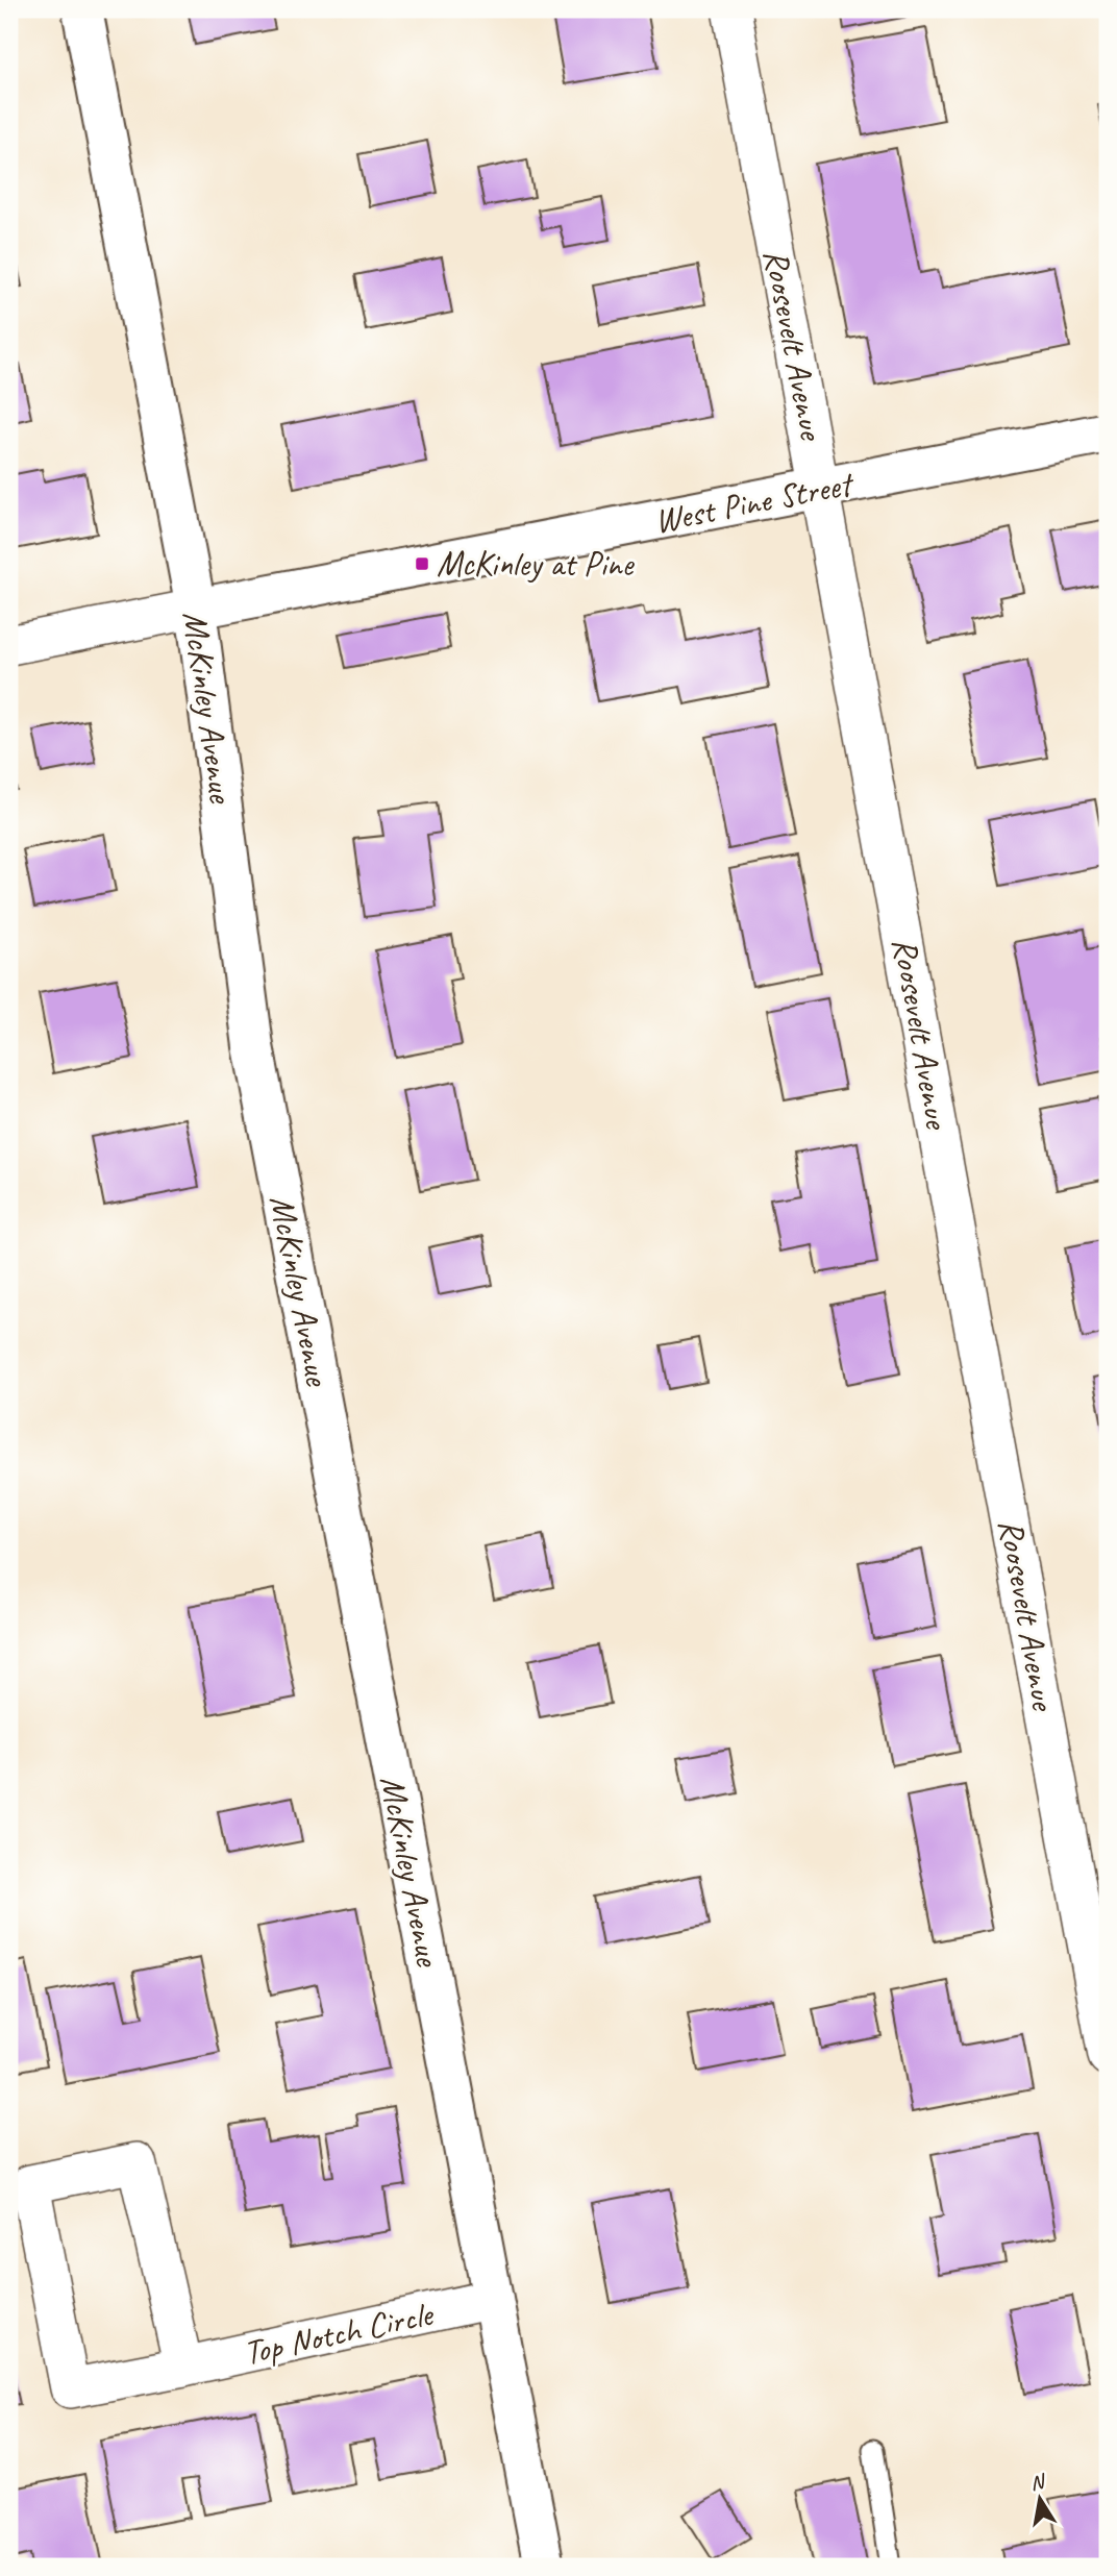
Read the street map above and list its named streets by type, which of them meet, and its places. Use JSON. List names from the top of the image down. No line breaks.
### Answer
{"streets":{"street":["Roosevelt Avenue","West Pine Street","McKinley Avenue","Top Notch Circle"]},"crossings":[["Roosevelt Avenue","West Pine Street"],["West Pine Street","McKinley Avenue"],["McKinley Avenue","Top Notch Circle"]],"places":{"transit":["McKinley at Pine"]},"north":"top"}
